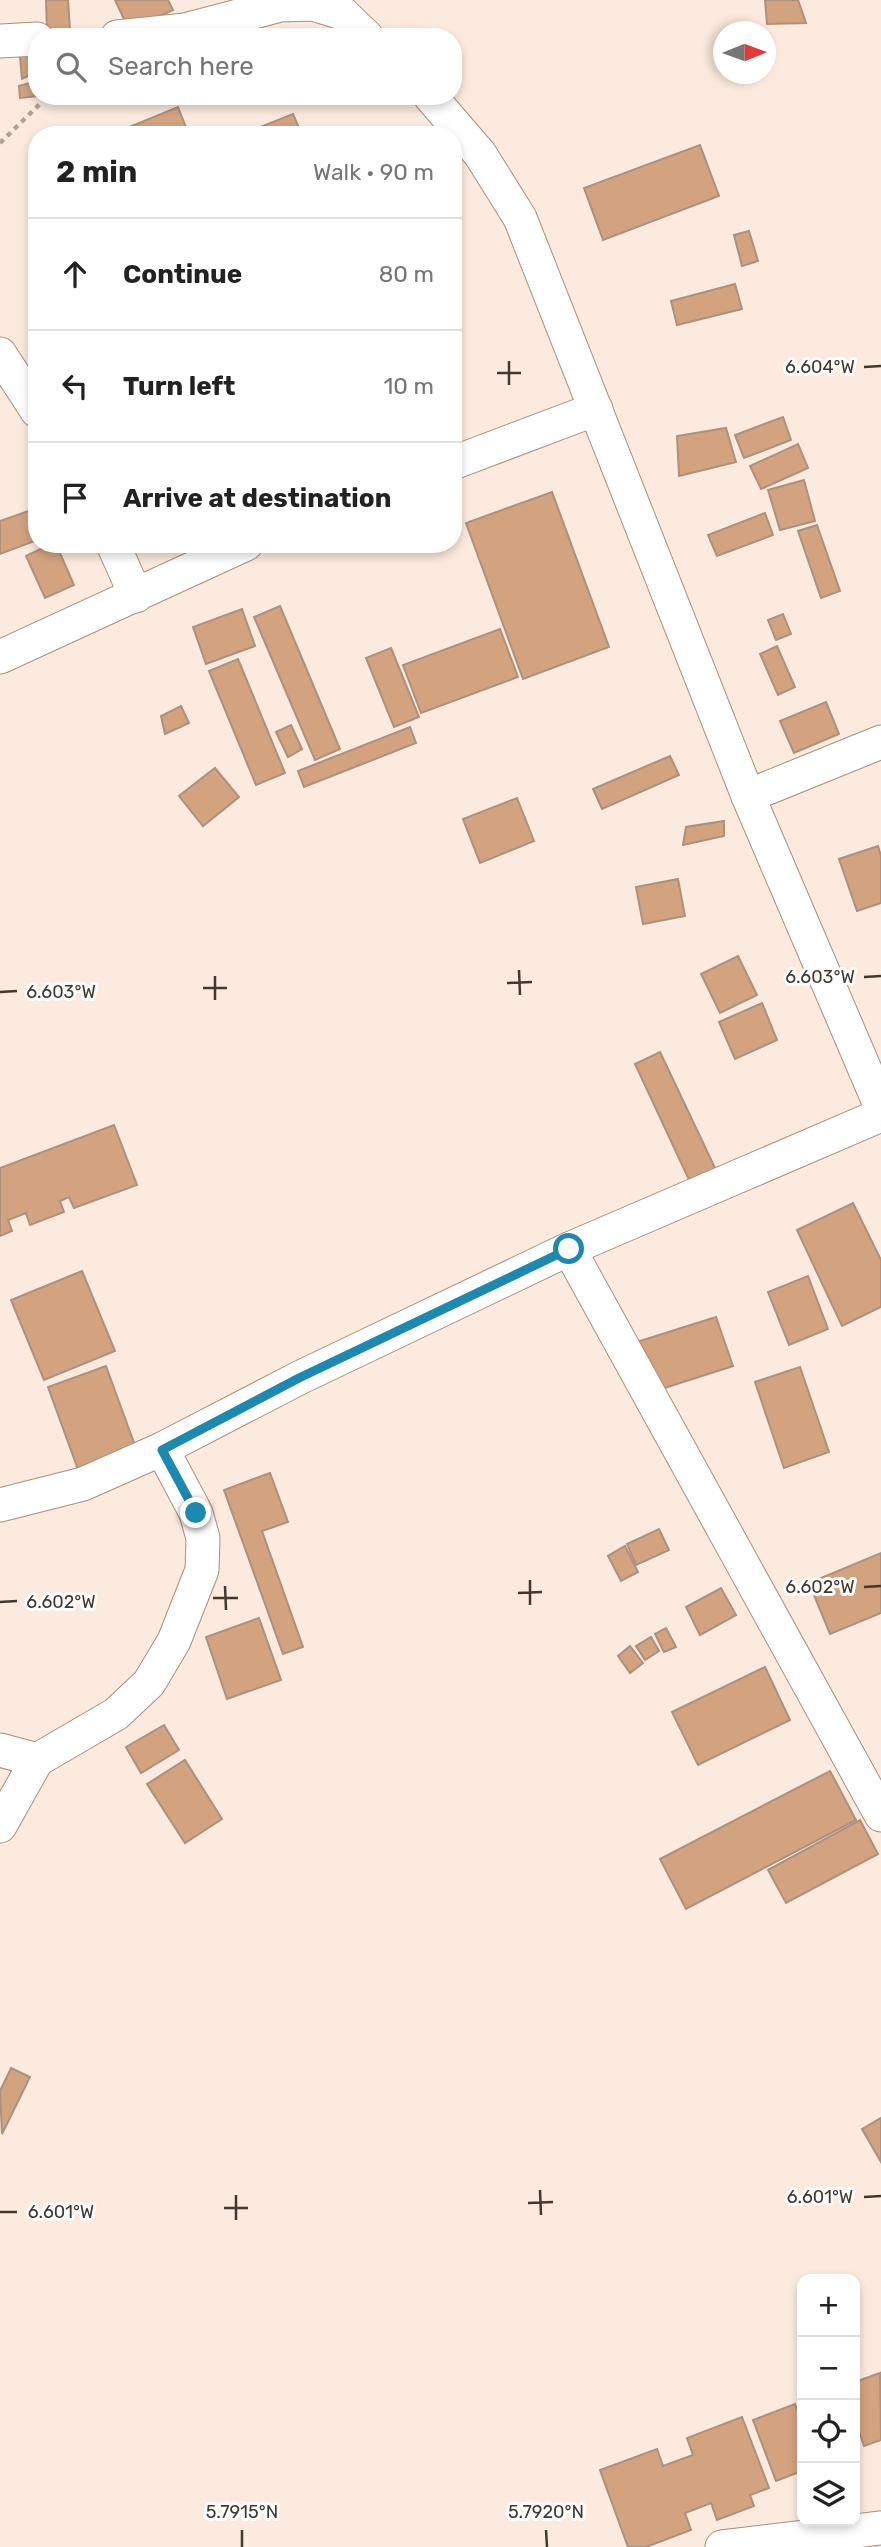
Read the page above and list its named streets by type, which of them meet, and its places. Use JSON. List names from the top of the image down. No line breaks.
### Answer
{"north":"right","page":{"search":"Search here","heading":["2 min","Walk · 90 m"],"list":[["Continue","80 m"],["Turn left","10 m"],"Arrive at destination"],"map_buttons":["+","−"]},"coordinates":["6.604°W","6.603°W","6.602°W","6.601°W","5.7915°N","5.7920°N"]}
